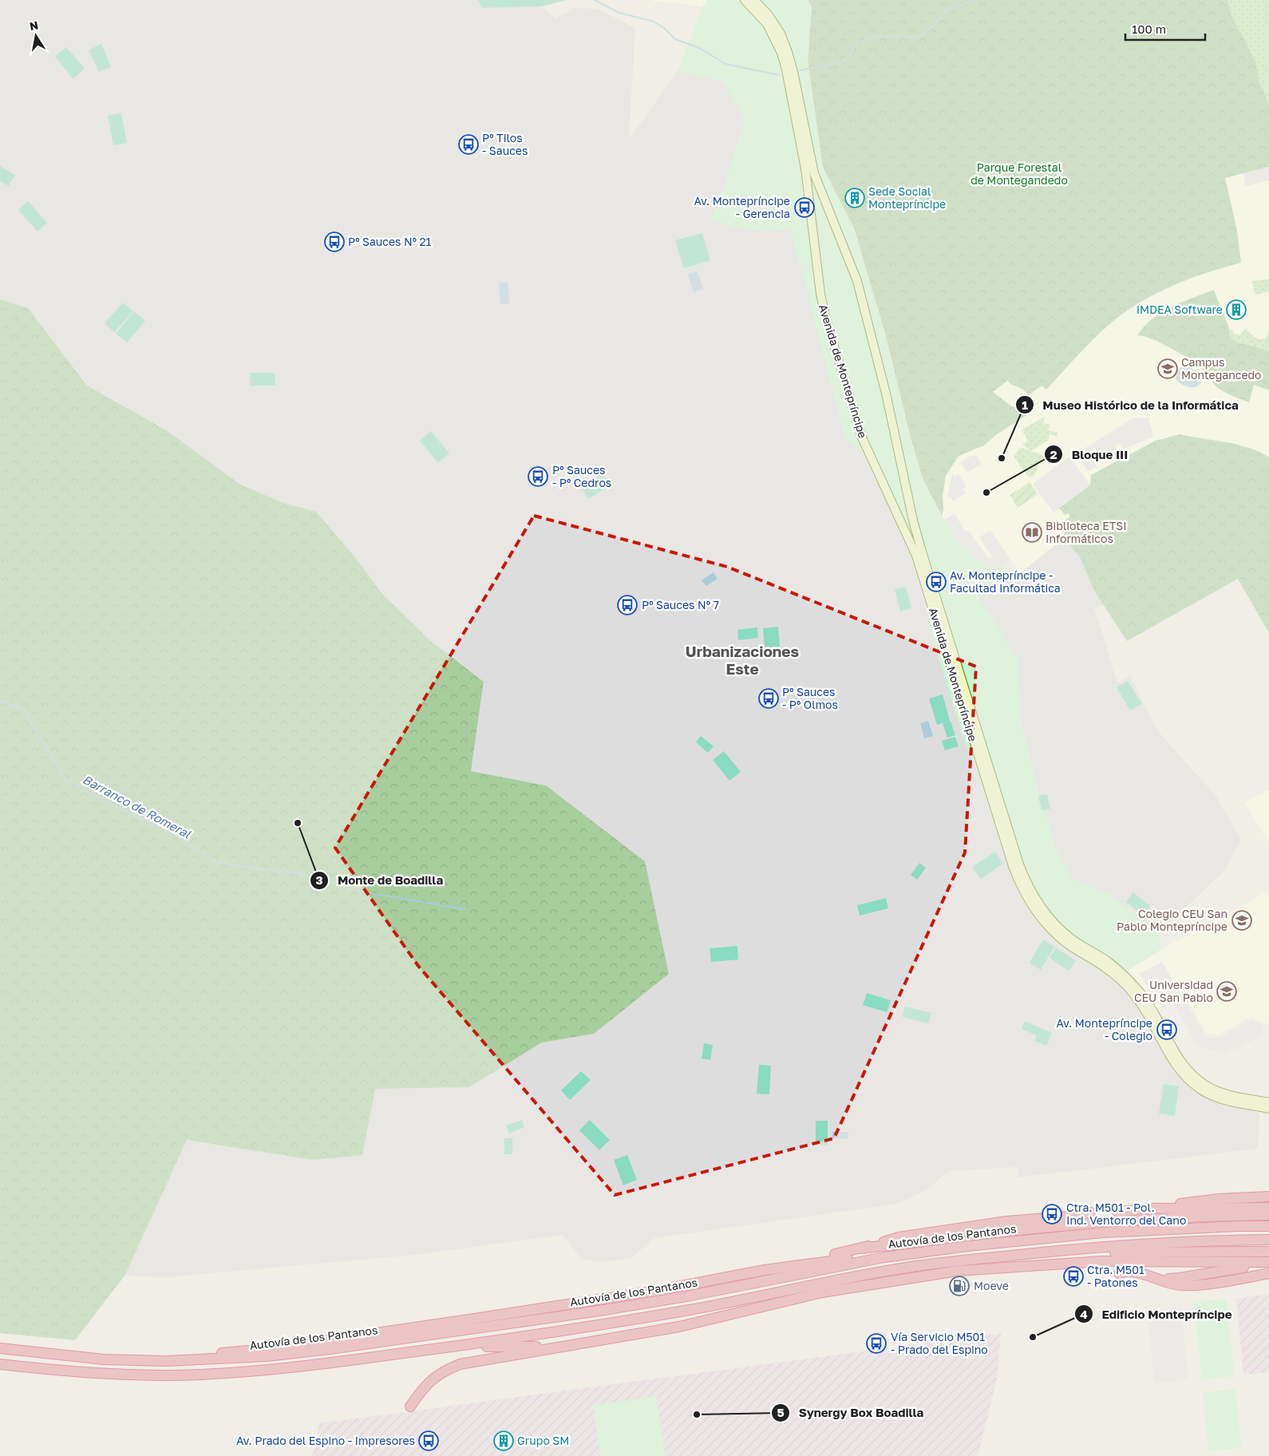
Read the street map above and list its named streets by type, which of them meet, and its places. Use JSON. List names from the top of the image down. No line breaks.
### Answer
{"streets":{"highway":["Autovía de los Pantanos"],"street":["Avenida de Montepríncipe"]},"districts":["Urbanizaciones Este"],"water":["Barranco de Romeral"],"parks":["Parque Forestal de Montegandedo"],"places":{"bus stop":["Pº Tilos - Sauces","Av. Montepríncipe - Gerencia","Pº Sauces Nº 21","Pº Sauces - Pº Cedros","Av. Montepríncipe - Facultad Informática","Pº Sauces Nº 7","Pº Sauces - Pº Olmos","Av. Montepríncipe - Colegio","Ctra. M501 - Pol. Ind. Ventorro del Cano","Ctra. M501 - Patones","Vía Servicio M501 - Prado del Espino","Av. Prado del Espino - Impresores"],"building":["Sede Social Montepríncipe","IMDEA Software","Grupo SM"],"school or university":["Campus Montegancedo","Colegio CEU San Pablo Montepríncipe","Universidad CEU San Pablo"],"other":["Museo Histórico de la Informática","Bloque III","Monte de Boadilla","Edificio Montepríncipe","Synergy Box Boadilla"],"library":["Biblioteca ETSI Informáticos"],"fuel station":["Moeve"]},"scale_bar":"100 m","north":"top"}
